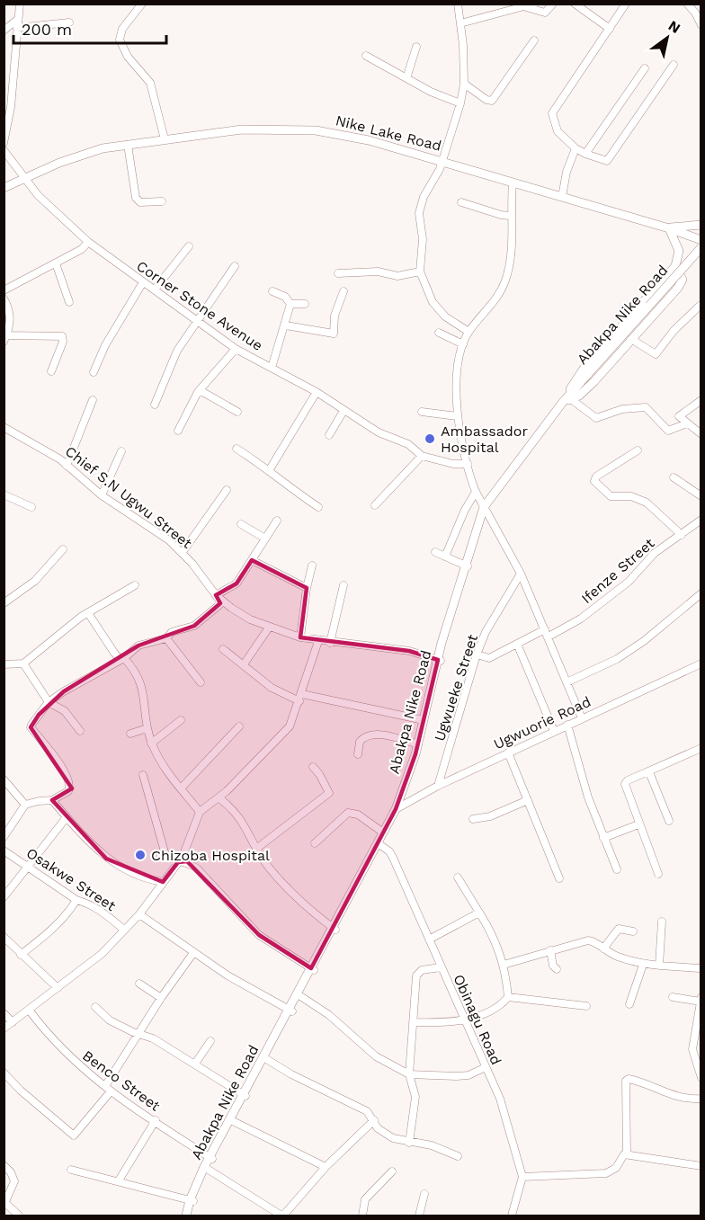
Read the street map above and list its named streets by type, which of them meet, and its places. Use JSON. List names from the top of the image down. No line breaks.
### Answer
{"streets":{"main road":["Nike Lake Road","Abakpa Nike Road"],"street":["Corner Stone Avenue","Chief S.N Ugwu Street","Ifenze Street","Ugwueke Street","Ugwuorie Road","Osakwe Street","Obinagu Road","Benco Street"]},"crossings":[["Nike Lake Road","Corner Stone Avenue"],["Abakpa Nike Road","Chief S.N Ugwu Street"],["Abakpa Nike Road","Ugwuorie Road"],["Abakpa Nike Road","Obinagu Road"],["Abakpa Nike Road","Benco Street"],["Ugwueke Street","Ugwuorie Road"]],"places":["Ambassador Hospital","Chizoba Hospital"],"scale_bar":"200 m","north":"top right"}
